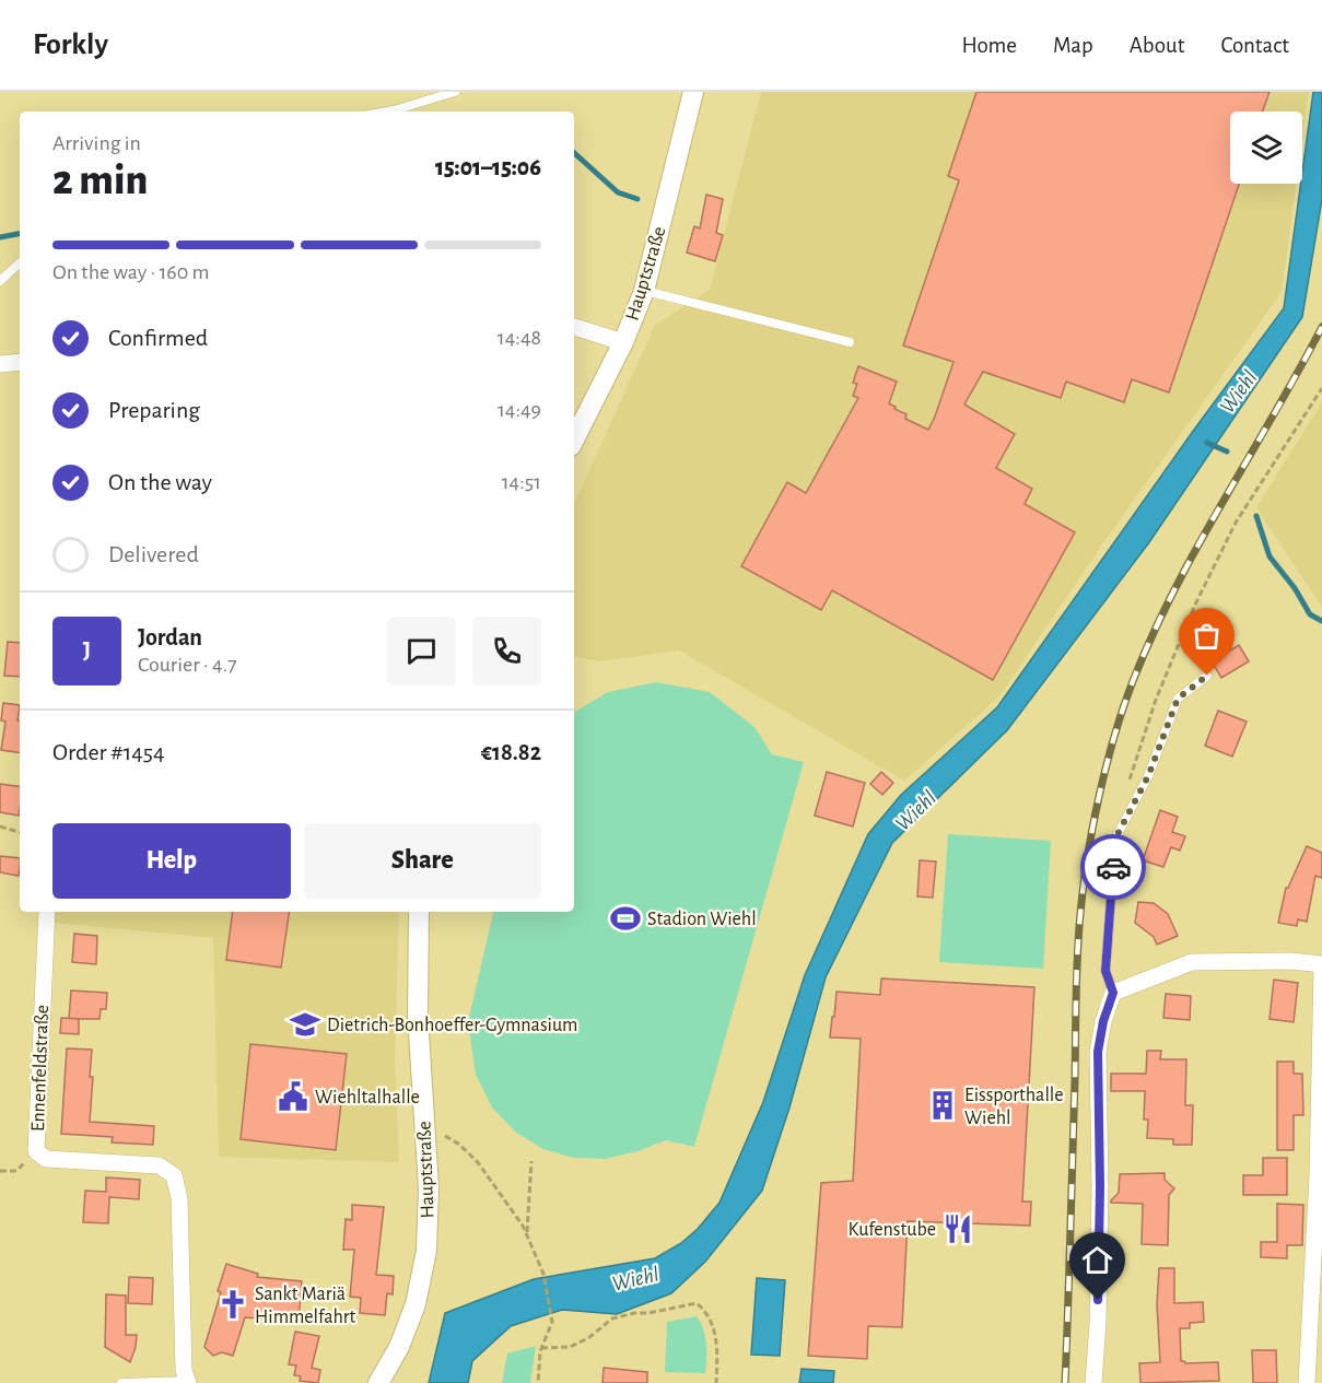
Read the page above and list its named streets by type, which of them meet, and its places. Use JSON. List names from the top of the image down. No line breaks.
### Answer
{"streets":{"street":["Hauptstraße","Ennenfeldstraße"]},"water":["Wiehl"],"places":{"sports":["Stadion Wiehl"],"school or university":["Dietrich-Bonhoeffer-Gymnasium"],"public building":["Wiehltalhalle"],"building":["Eissporthalle Wiehl"],"restaurant":["Kufenstube"],"church":["Sankt Mariä Himmelfahrt"]},"page":{"header":"Forkly","nav":["Home","Map","About","Contact"],"heading":["2 min","Arriving in","15:01–15:06"],"panel":["Jordan","Courier · 4.7","Order #1454","€18.82"],"bar":"On the way · 160 m","list":[["Confirmed","14:48"],["Preparing","14:49"],["On the way","14:51"],"Delivered"],"round":"J","buttons":["Help","Share"]}}
